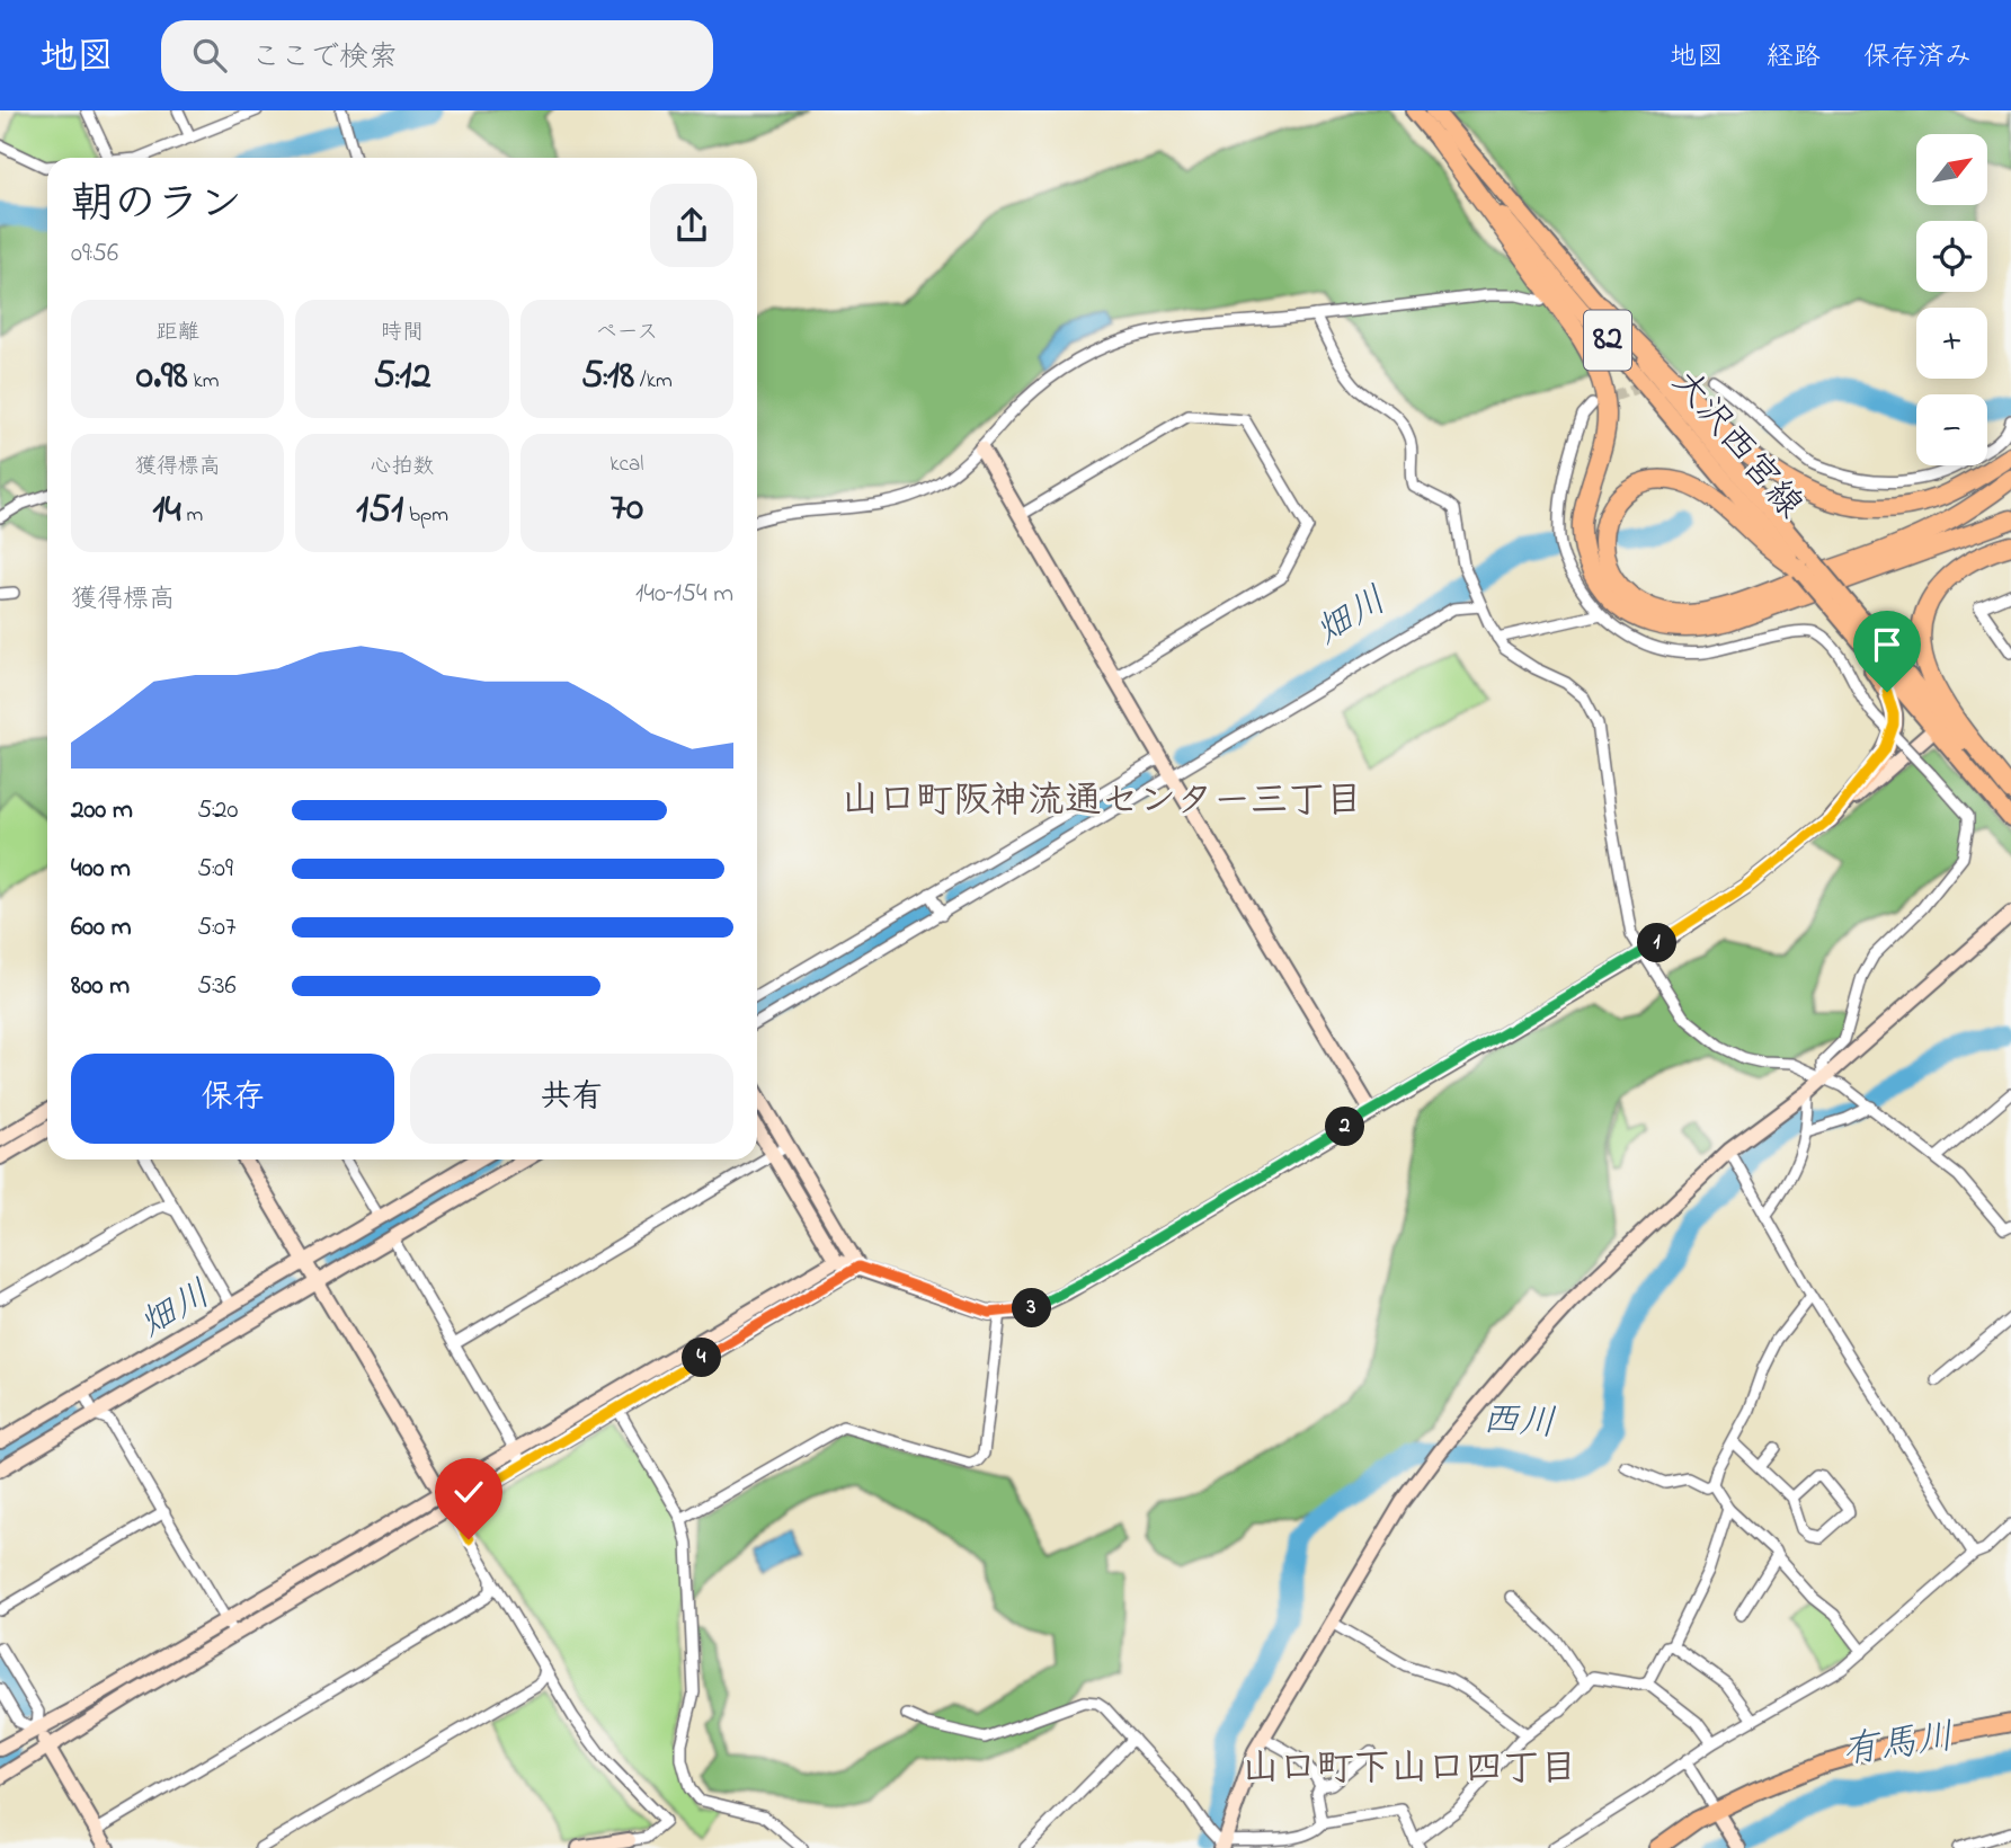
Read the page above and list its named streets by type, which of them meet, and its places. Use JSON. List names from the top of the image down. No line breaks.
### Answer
{"streets":{"main road":["82","大沢西宮線"]},"districts":["山口町阪神流通センター三丁目","山口町下山口四丁目"],"water":["畑川","西川","有馬川"],"north":"top right","page":{"header":"地図","search":"ここで検索","nav":["地図","経路","保存済み"],"map_buttons":["+","−"],"heading":["朝のラン","09:56"],"stats":[["距離","0.98 km"],["時間","5:12"],["ペース","5:18 /km"],["獲得標高","14 m"],["心拍数","151 bpm"],["kcal","70"]],"chart":["獲得標高","140–154 m"],"list":[{"name":"200 m","note":"5:20"},{"name":"400 m","note":"5:09"},{"name":"600 m","note":"5:07"},{"name":"800 m","note":"5:36"}],"pins":["1","2","3","4"],"buttons":["保存","共有"]}}
